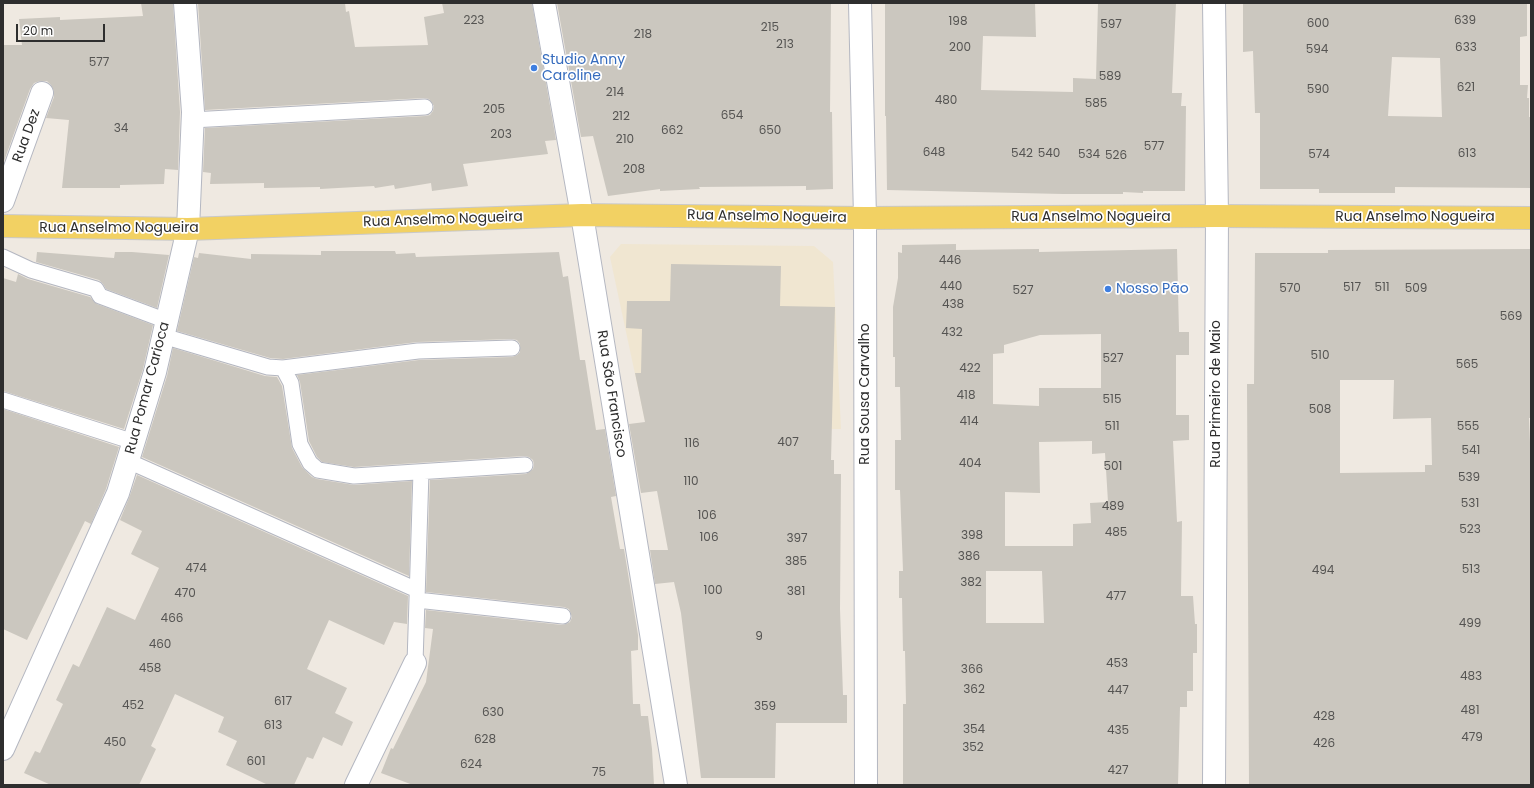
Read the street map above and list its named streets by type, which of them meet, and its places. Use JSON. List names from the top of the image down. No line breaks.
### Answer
{"streets":{"main road":["Rua Anselmo Nogueira"],"street":["Rua Dez","Rua Pomar Carioca","Rua São Francisco","Rua Sousa Carvalho","Rua Primeiro de Maio"]},"crossings":[["Rua Anselmo Nogueira","Rua Pomar Carioca"],["Rua Anselmo Nogueira","Rua São Francisco"],["Rua Anselmo Nogueira","Rua Sousa Carvalho"],["Rua Anselmo Nogueira","Rua Primeiro de Maio"]],"places":["Studio Anny Caroline","Nosso Pão"],"house_numbers":["223","639","198","600","597","215","218","213","200","633","594","577","589","621","590","214","480","585","205","654","212","34","662","650","203","210","577","648","542","540","613","534","574","526","208","446","440","517","511","570","509","527","438","569","432","510","527","565","422","418","515","508","414","511","555","407","116","541","404","501","539","110","531","489","106","523","485","398","106","397","386","385","474","513","494","382","100","381","470","477","466","499","9","460","453","458","366","483","362","447","617","452","359","481","630","428","613","354","435","479","628","450","426","352","601","624","427","75"],"scale_bar":"20 m"}
